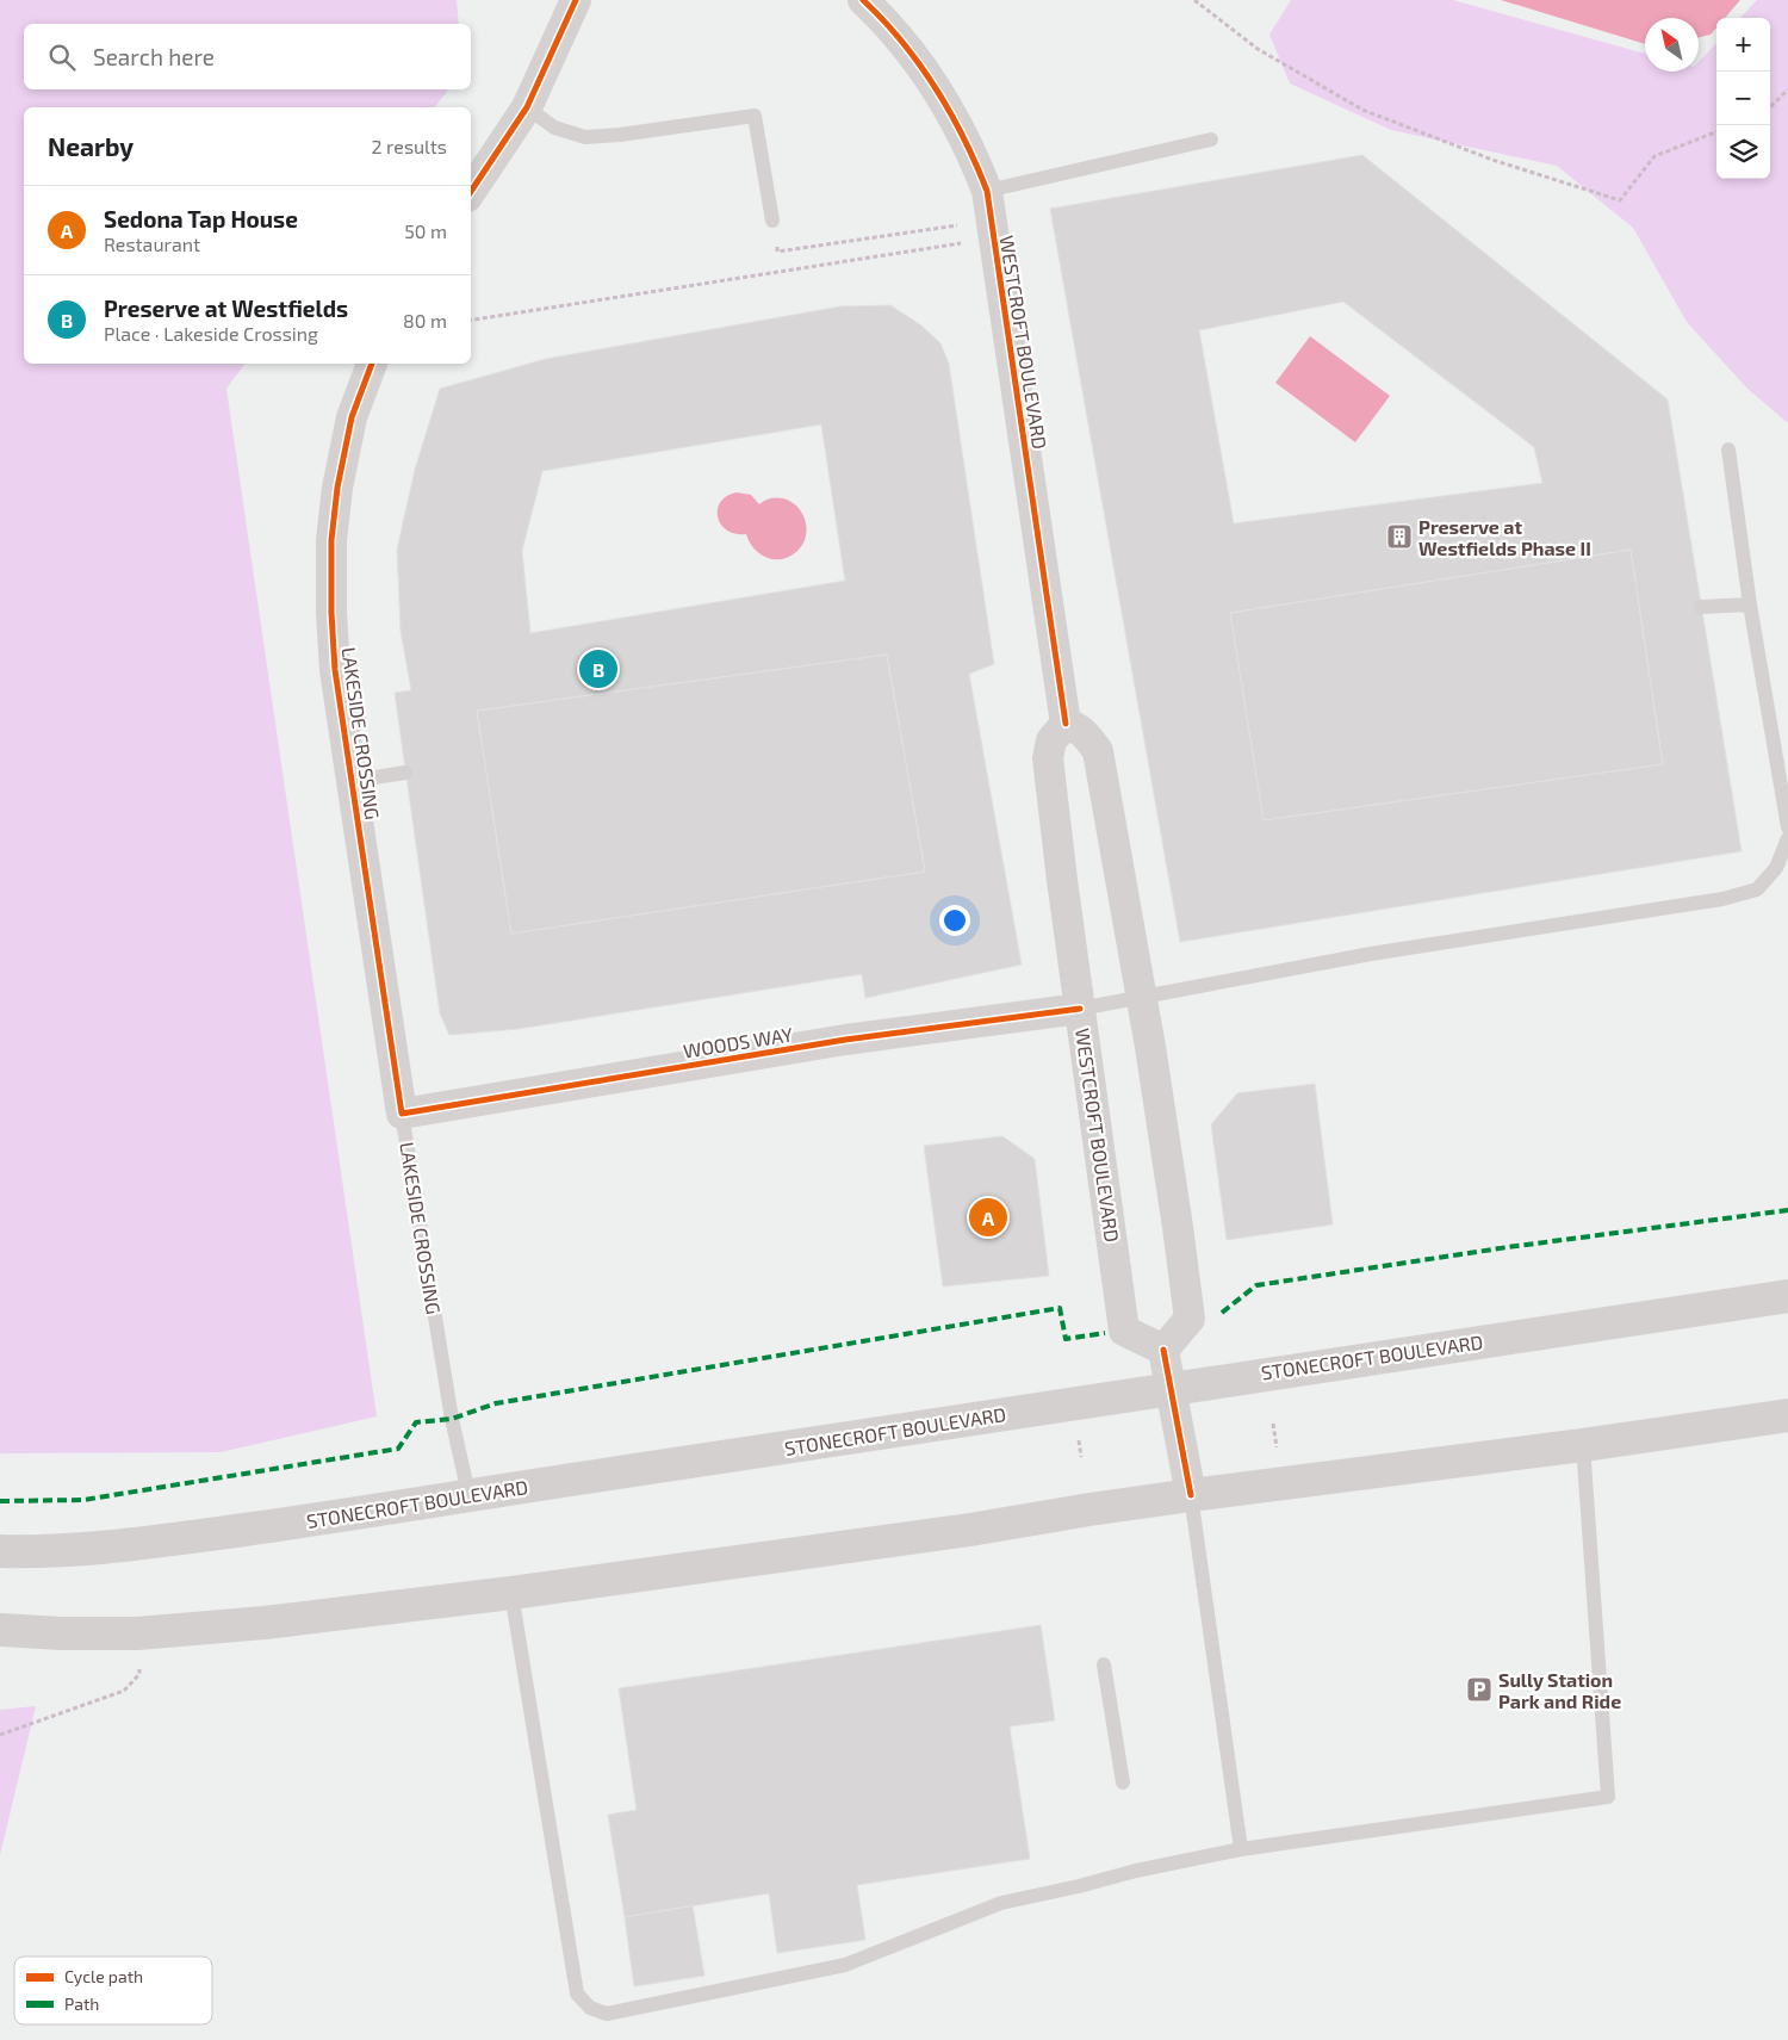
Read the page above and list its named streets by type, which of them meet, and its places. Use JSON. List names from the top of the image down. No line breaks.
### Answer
{"streets":{"main road":["STONECROFT BOULEVARD"],"street":["WESTCROFT BOULEVARD","LAKESIDE CROSSING","WOODS WAY"]},"crossings":[["WESTCROFT BOULEVARD","WOODS WAY"],["LAKESIDE CROSSING","WOODS WAY"],["LAKESIDE CROSSING","STONECROFT BOULEVARD"]],"places":{"building":["Preserve at Westfields Phase II"],"parking":["Sully Station Park and Ride"]},"legend":["Cycle path","Path"],"north":"top left","page":{"map_buttons":["+","−"],"search":"Search here","heading":["Nearby","2 results"],"list":[{"mark":"A","name":"Sedona Tap House","note":"Restaurant","value":"50 m"},{"mark":"B","name":"Preserve at Westfields","note":"Place · Lakeside Crossing","value":"80 m"}],"pins":["B","A"]}}
